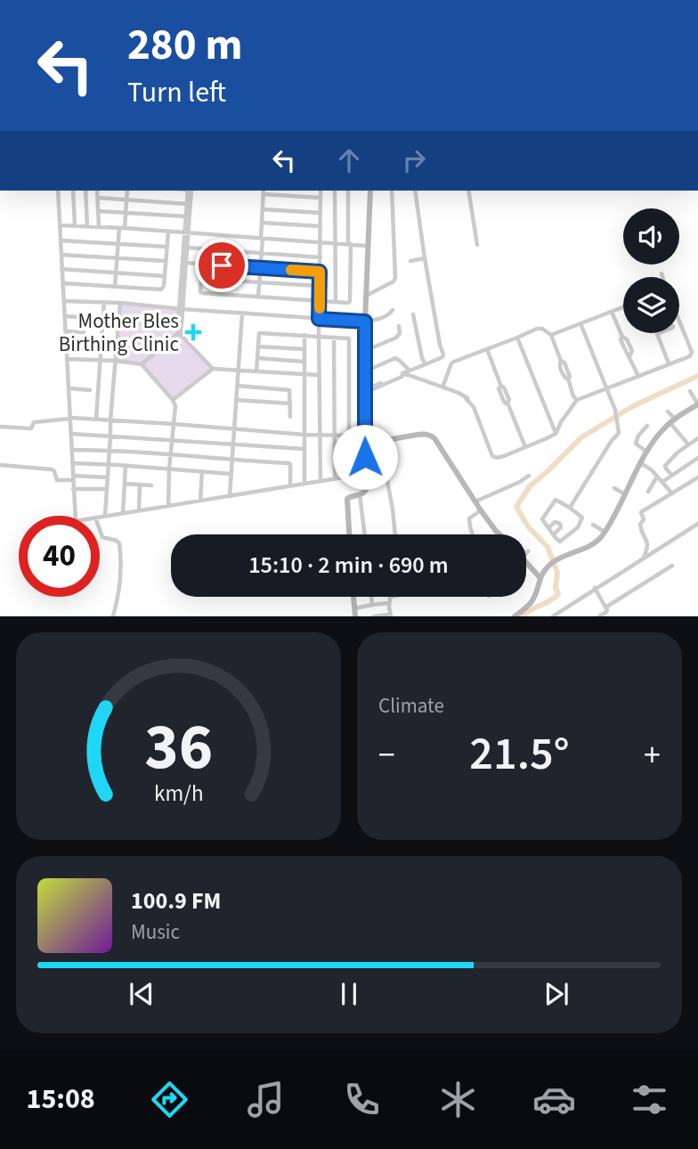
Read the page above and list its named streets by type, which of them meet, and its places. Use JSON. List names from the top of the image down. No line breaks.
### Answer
{"places":{"health":["Mother Bles Birthing Clinic"]},"page":{"turn":["280 m","Turn left"],"limit":"40","trip":"15:10 · 2 min · 690 m","tile":"Climate","heat":["−","21.5°","+"],"song":["100.9 FM","Music"],"tabs":"15:08","gauge":["36","km/h"]}}
